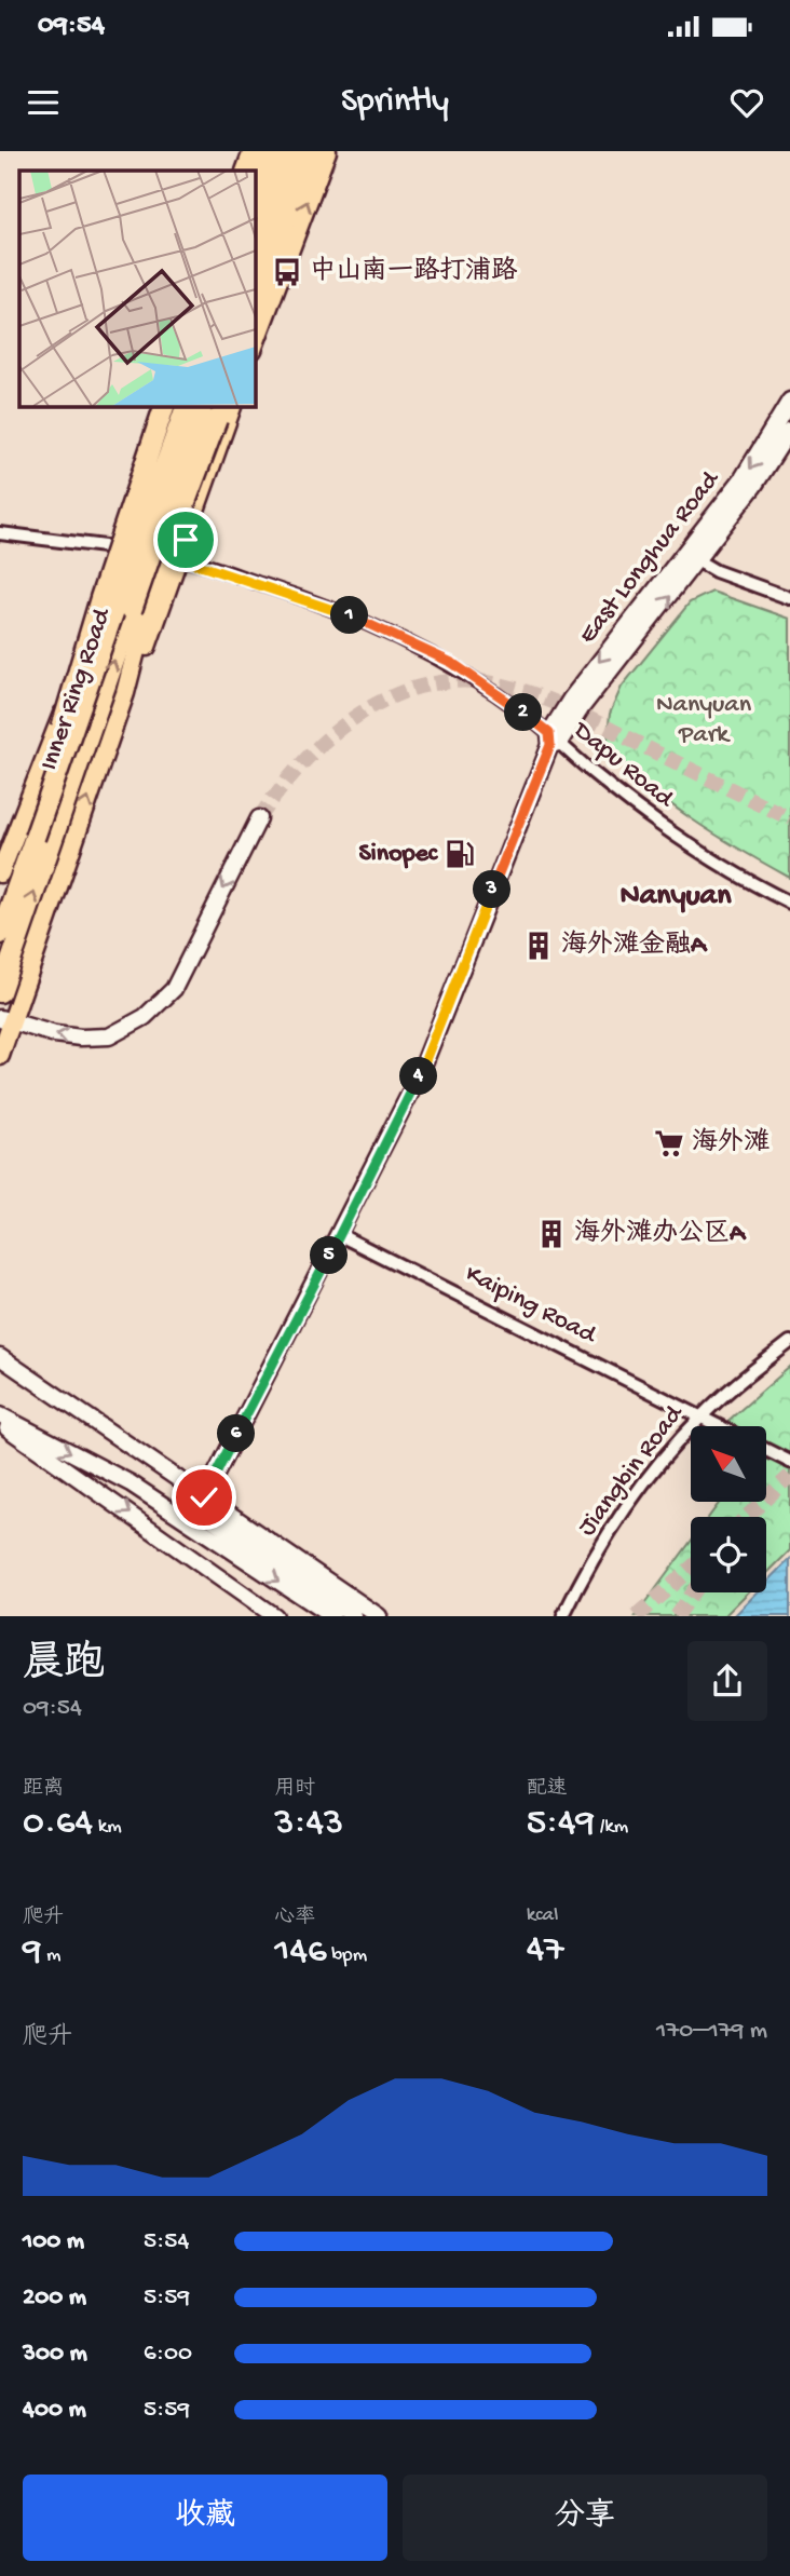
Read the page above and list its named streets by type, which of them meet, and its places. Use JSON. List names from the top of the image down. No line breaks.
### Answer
{"streets":{"highway":["Inner Ring Road"],"main road":["East Longhua Road"],"street":["Dapu Road","Kaiping Road","Jiangbin Road"]},"crossings":[["East Longhua Road","Dapu Road"],["East Longhua Road","Kaiping Road"],["Kaiping Road","Jiangbin Road"]],"districts":["Nanyuan"],"parks":["Nanyuan Park"],"places":{"bus stop":["中山南一路打浦路"],"fuel station":["Sinopec"],"building":["海外滩金融A","海外滩办公区A"],"supermarket":["海外滩"]},"north":"top left","page":{"status":"09:54","header":"Sprintly","pins":["1","2","3","4","5","6"],"heading":["晨跑","09:54"],"stats":[["距离","0.64 km"],["用时","3:43"],["配速","5:49 /km"],["爬升","9 m"],["心率","146 bpm"],["kcal","47"]],"chart":["爬升","170–179 m"],"list":[{"name":"100 m","note":"5:54"},{"name":"200 m","note":"5:59"},{"name":"300 m","note":"6:00"},{"name":"400 m","note":"5:59"}],"buttons":["收藏","分享"]}}
